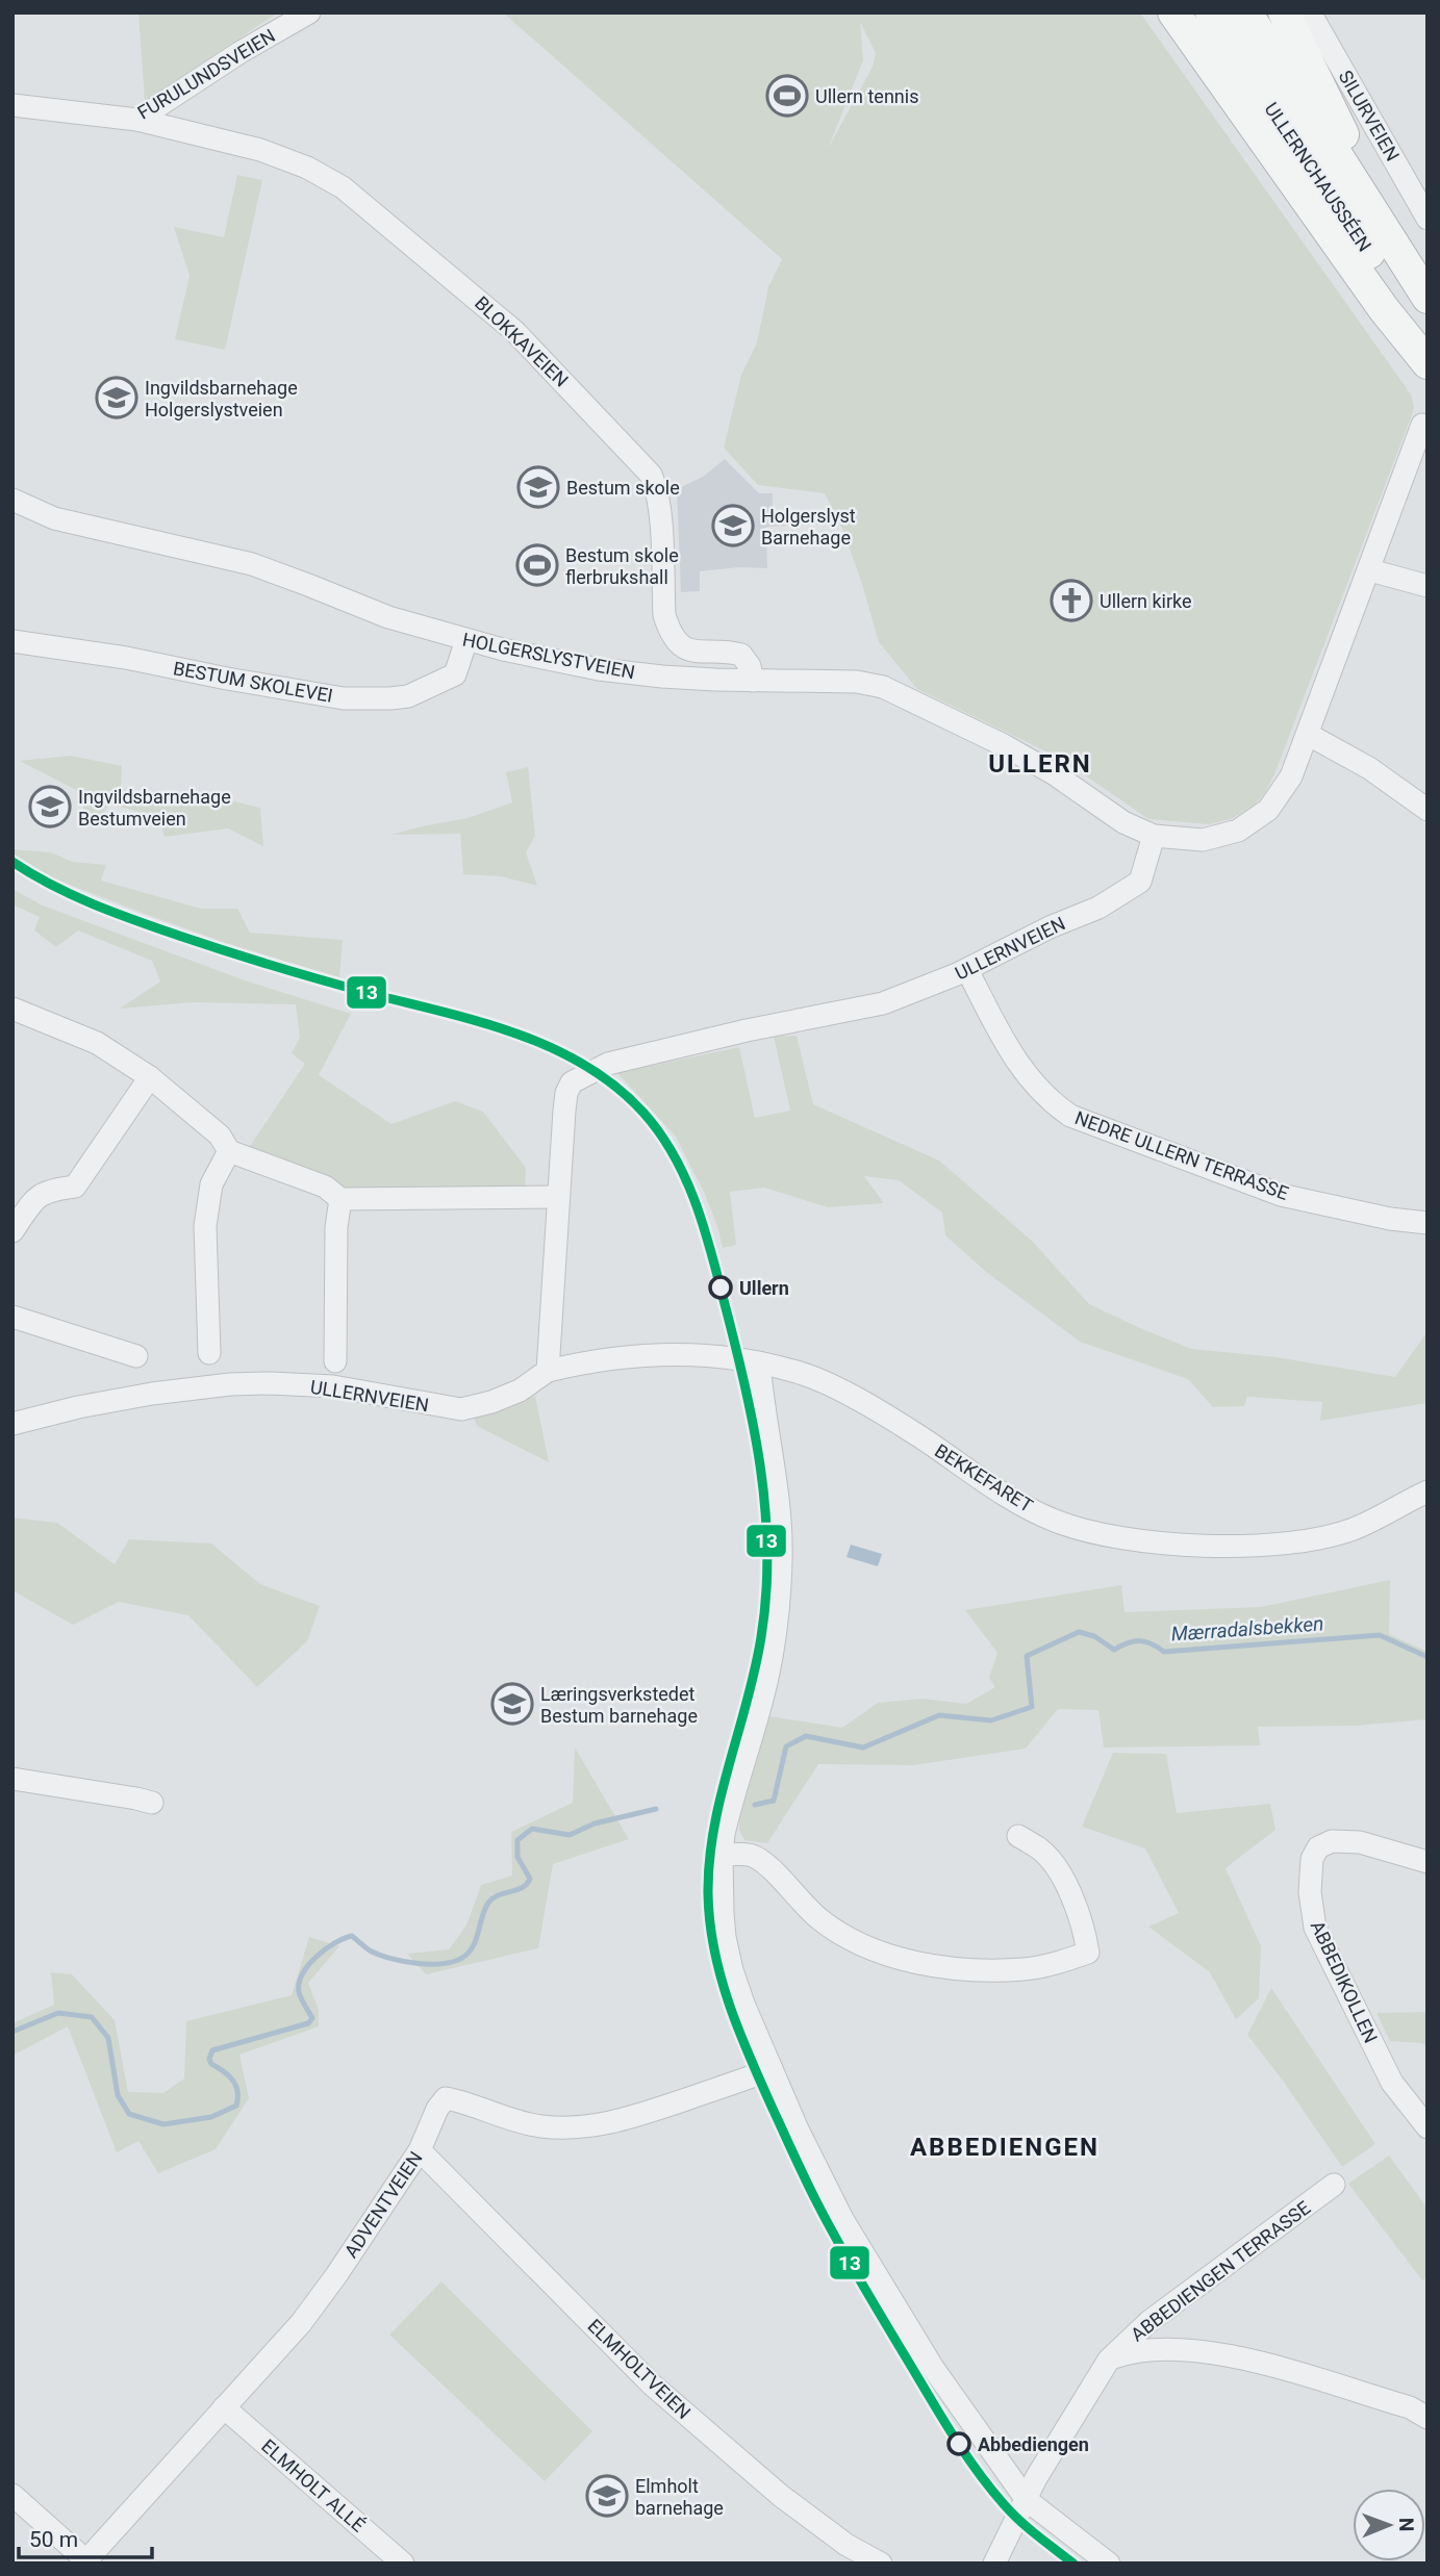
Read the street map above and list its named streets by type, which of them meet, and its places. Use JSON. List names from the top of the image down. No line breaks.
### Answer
{"streets":{"highway":["ULLERNCHAUSSÉEN"],"street":["FURULUNDSVEIEN","SILURVEIEN","BLOKKAVEIEN","HOLGERSLYSTVEIEN","BESTUM SKOLEVEI","ULLERNVEIEN","NEDRE ULLERN TERRASSE","BEKKEFARET","ABBEDIKOLLEN","ADVENTVEIEN","ABBEDIENGEN TERRASSE","ELMHOLTVEIEN","ELMHOLT ALLÉ"]},"crossings":[["FURULUNDSVEIEN","BLOKKAVEIEN"],["BLOKKAVEIEN","HOLGERSLYSTVEIEN"],["HOLGERSLYSTVEIEN","BESTUM SKOLEVEI"],["HOLGERSLYSTVEIEN","ULLERNVEIEN"],["ULLERNVEIEN","NEDRE ULLERN TERRASSE"],["ULLERNVEIEN","BEKKEFARET"],["ADVENTVEIEN","ELMHOLTVEIEN"],["ADVENTVEIEN","ELMHOLT ALLÉ"]],"districts":["ULLERN","ABBEDIENGEN"],"water":["Mærradalsbekken"],"places":{"sports":["Ullern tennis","Bestum skole flerbrukshall"],"school or university":["Ingvildsbarnehage Holgerslystveien","Bestum skole","Holgerslyst Barnehage","Ingvildsbarnehage Bestumveien","Læringsverkstedet Bestum barnehage","Elmholt barnehage"],"church":["Ullern kirke"],"other":["Ullern","Abbediengen"]},"lines":["transit line 13"],"scale_bar":"50 m","north":"right"}
